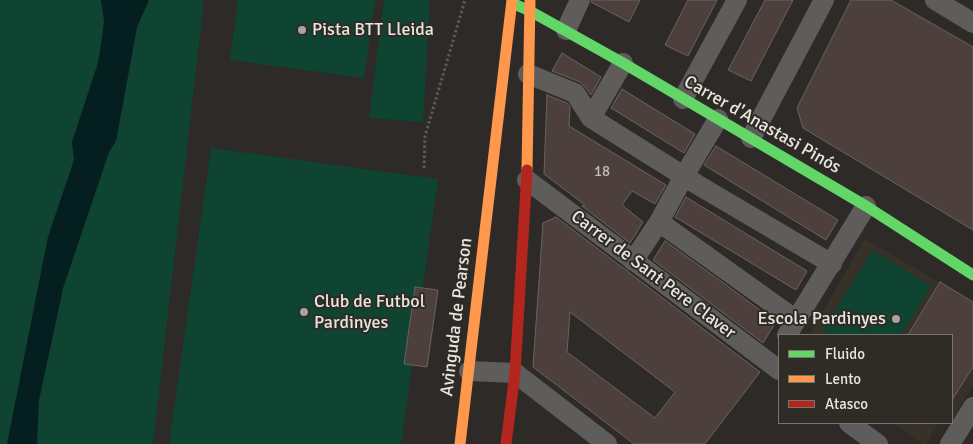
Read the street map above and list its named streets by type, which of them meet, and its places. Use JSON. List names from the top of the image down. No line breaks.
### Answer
{"streets":{"street":["Carrer d'Anastasi Pinós","Carrer de Sant Pere Claver","Avinguda de Pearson"]},"crossings":[["Carrer d'Anastasi Pinós","Avinguda de Pearson"]],"places":["Pista BTT Lleida","Club de Futbol Pardinyes","Escola Pardinyes"],"house_numbers":["18"],"legend":["Fluido","Lento","Atasco"]}
